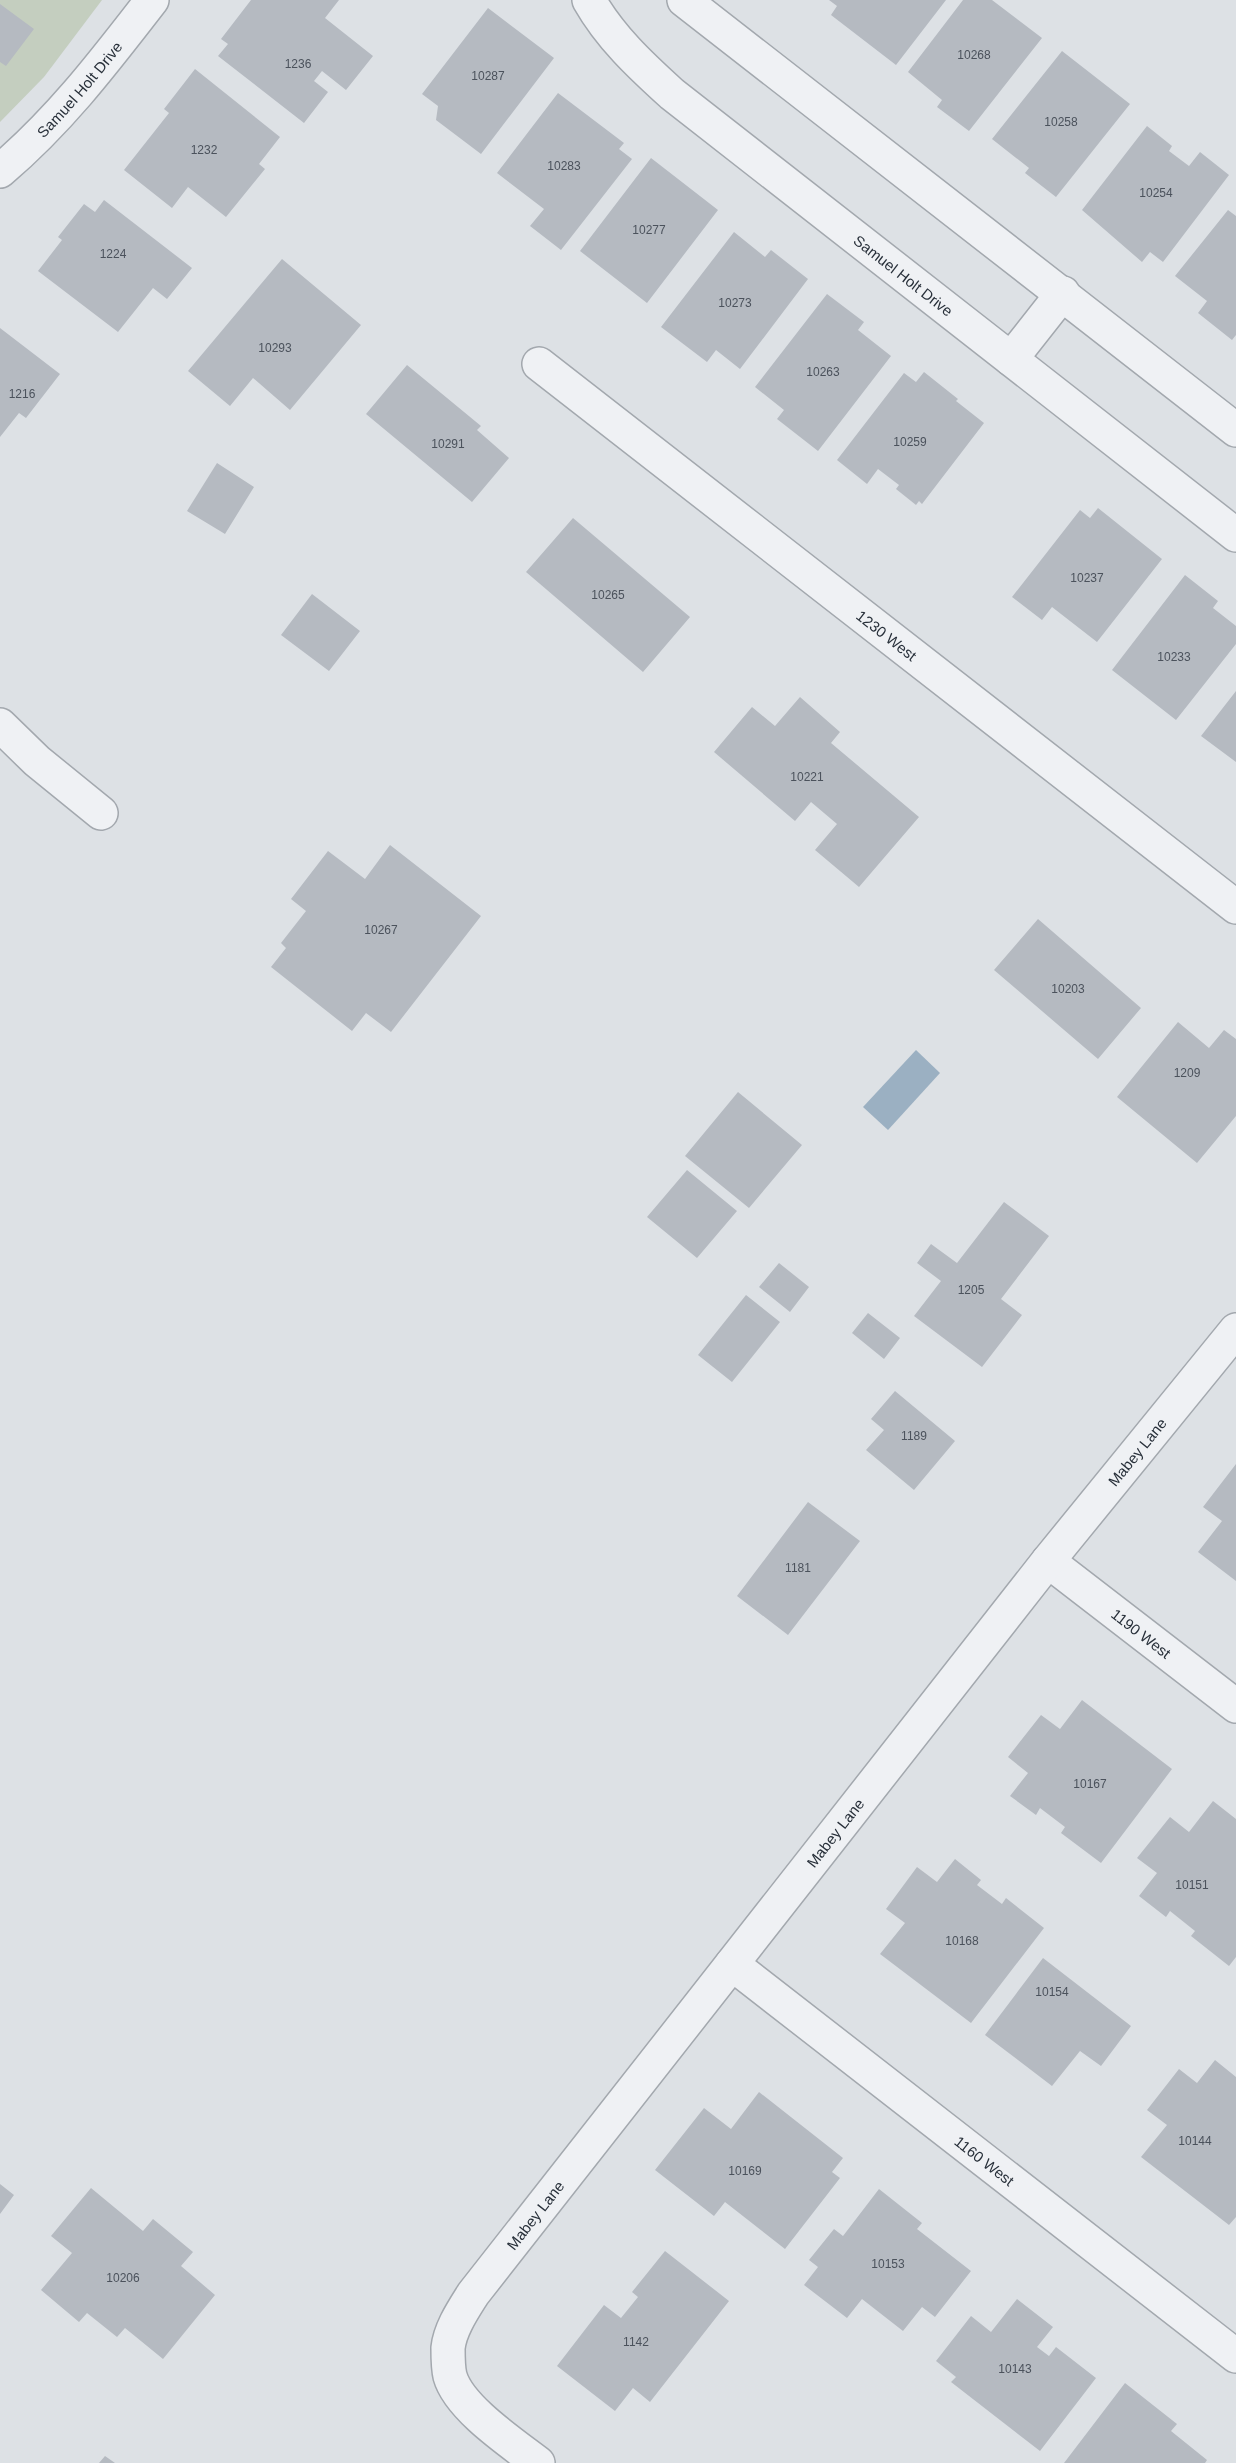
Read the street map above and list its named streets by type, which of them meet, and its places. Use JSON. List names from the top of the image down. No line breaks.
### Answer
{"streets":{"street":["Samuel Holt Drive","1230 West","Mabey Lane","1190 West","1160 West"]},"crossings":[["Mabey Lane","1190 West"],["Mabey Lane","1160 West"]],"house_numbers":["10268","1236","10287","10258","1232","10283","10254","10277","1224","10273","10293","10263","1216","10259","10291","10237","10265","10233","10221","10267","10203","1209","1205","1189","1181","10167","10151","10168","10154","10144","10169","10153","10206","1142","10143"]}
